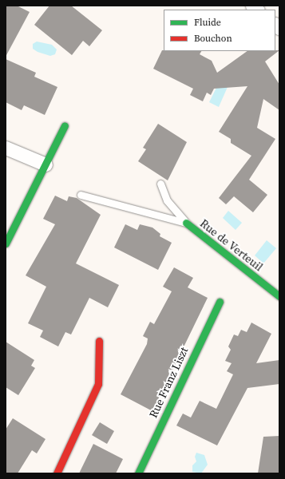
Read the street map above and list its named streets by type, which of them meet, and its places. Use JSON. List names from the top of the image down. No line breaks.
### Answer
{"streets":{"street":["Rue de Verteuil","Rue Franz Liszt"]},"legend":["Fluide","Bouchon"]}
